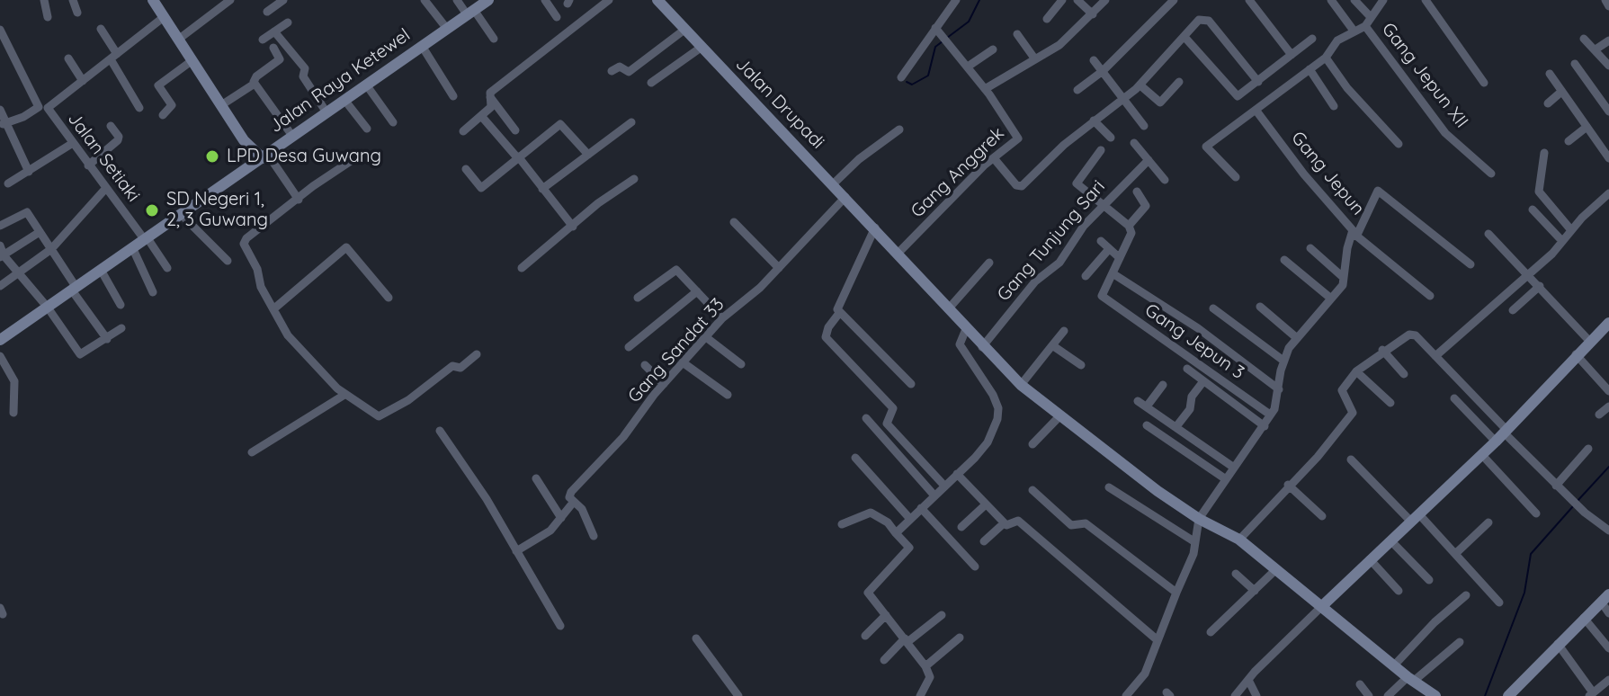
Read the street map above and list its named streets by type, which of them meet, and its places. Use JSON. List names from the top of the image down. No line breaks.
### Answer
{"streets":{"street":["Gang Jepun XII","Jalan Raya Ketewel","Jalan Drupadi","Jalan Setiaki","Gang Anggrek","Gang Jepun","Gang Tunjung Sari","Gang Jepun 3","Gang Sandat 33"]},"crossings":[["Jalan Raya Ketewel","Jalan Setiaki"],["Jalan Drupadi","Gang Anggrek"],["Jalan Drupadi","Gang Jepun"],["Jalan Drupadi","Gang Tunjung Sari"],["Jalan Drupadi","Gang Sandat 33"],["Gang Jepun","Gang Jepun 3"]],"places":["LPD Desa Guwang","SD Negeri 1, 2, 3 Guwang"]}
